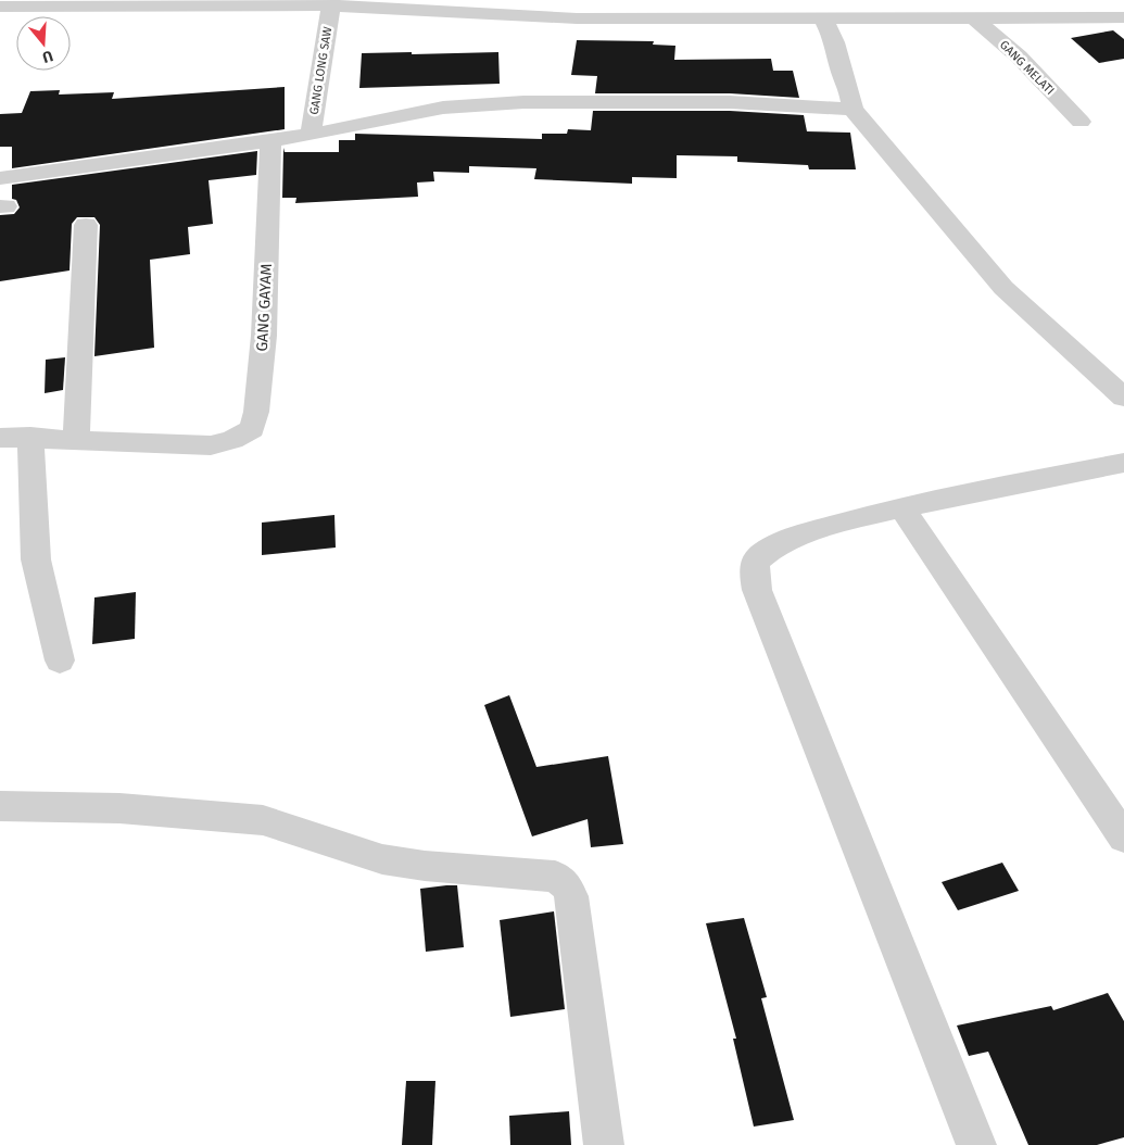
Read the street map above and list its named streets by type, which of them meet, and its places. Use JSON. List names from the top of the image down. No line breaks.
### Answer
{"streets":{"street":["GANG MELATI","GANG LONG SAW","GANG GAYAM"]},"north":"bottom"}
